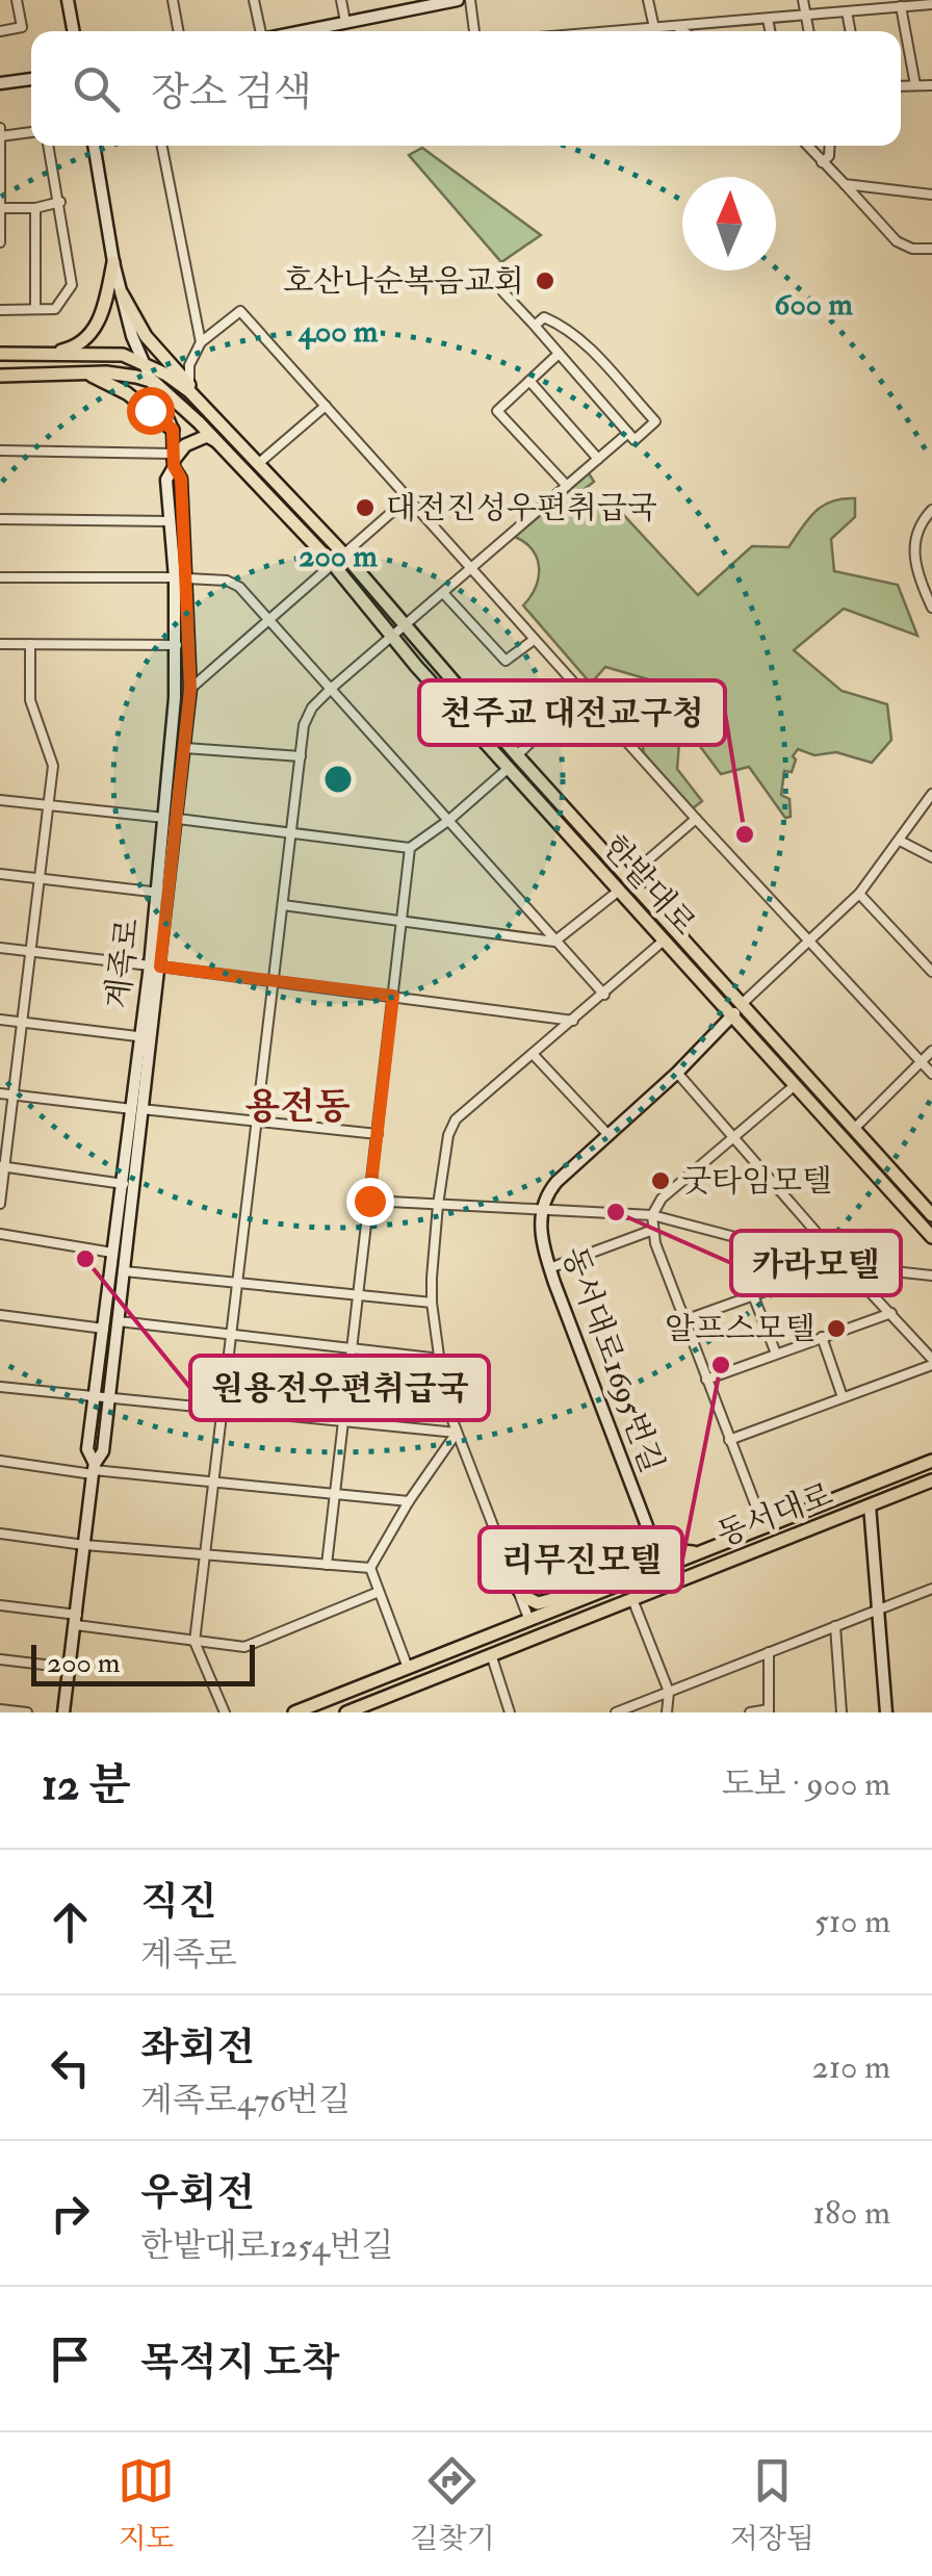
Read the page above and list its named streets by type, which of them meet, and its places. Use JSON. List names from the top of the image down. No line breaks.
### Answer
{"streets":{"main road":["한밭대로","계족로","동서대로1695번길","동서대로"]},"crossings":[["한밭대로","계족로"],["한밭대로","동서대로1695번길"],["동서대로1695번길","동서대로"]],"districts":["용전동"],"places":["호산나순복음교회","대전진성우편취급국","천주교 대전교구청","굿타임모텔","카라모텔","원용전우편취급국","알프스모텔","리무진모텔"],"scale_bar":"200 m","north":"top","page":{"search":"장소 검색","scale":"200 m","heading":["12 분","도보 · 900 m"],"list":[["직진","계족로","510 m"],["좌회전","계족로476번길","210 m"],["우회전","한밭대로1254번길","180 m"],"목적지 도착"],"nav":["지도","길찾기","저장됨"]},"rings":["600 m","400 m","200 m"]}
